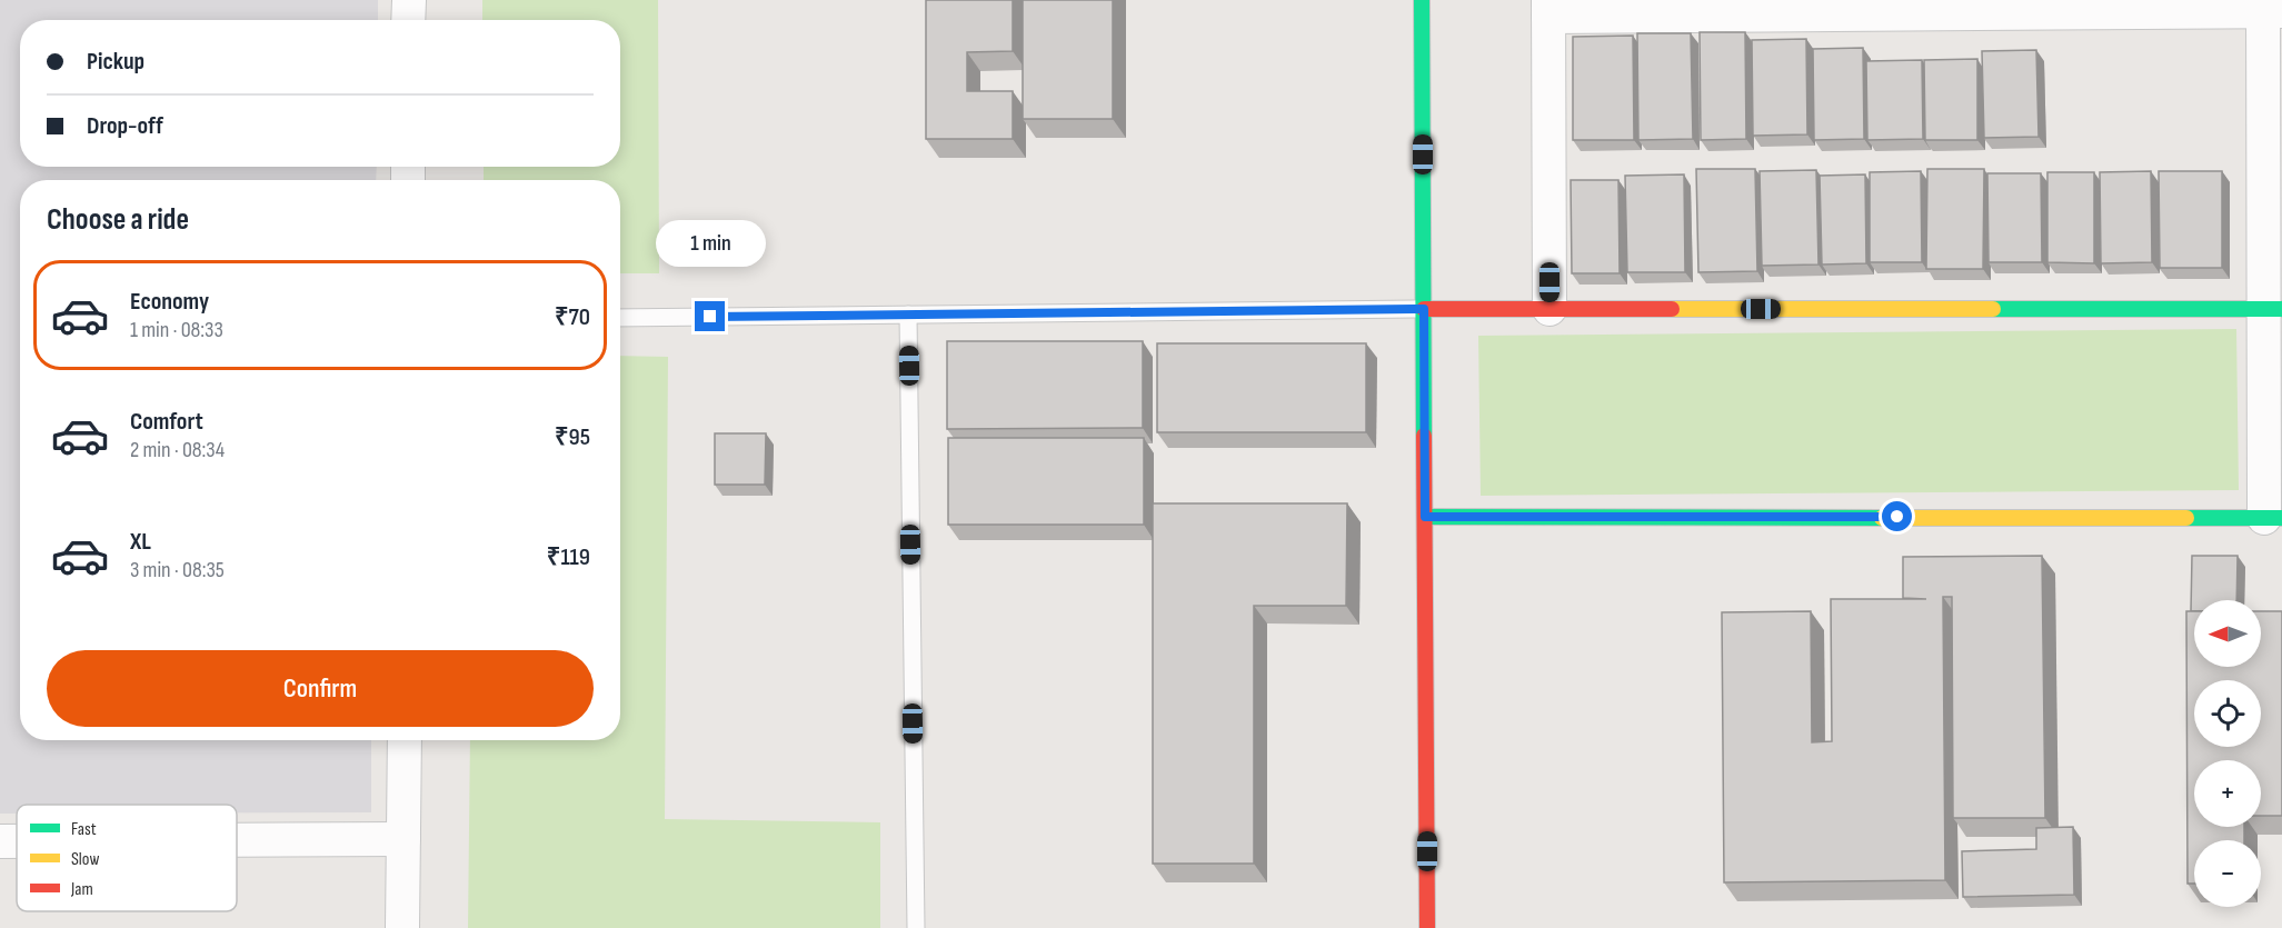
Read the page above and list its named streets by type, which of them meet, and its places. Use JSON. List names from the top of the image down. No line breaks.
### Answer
{"legend":["Fast","Slow","Jam"],"north":"left","page":{"banner":["Pickup","Drop-off"],"heading":"Choose a ride","bubble":"1 min","list":[{"name":"Economy","note":"1 min · 08:33","value":"₹70"},{"name":"Comfort","note":"2 min · 08:34","value":"₹95"},{"name":"XL","note":"3 min · 08:35","value":"₹119"}],"map_buttons":["+","−"],"buttons":"Confirm"}}
